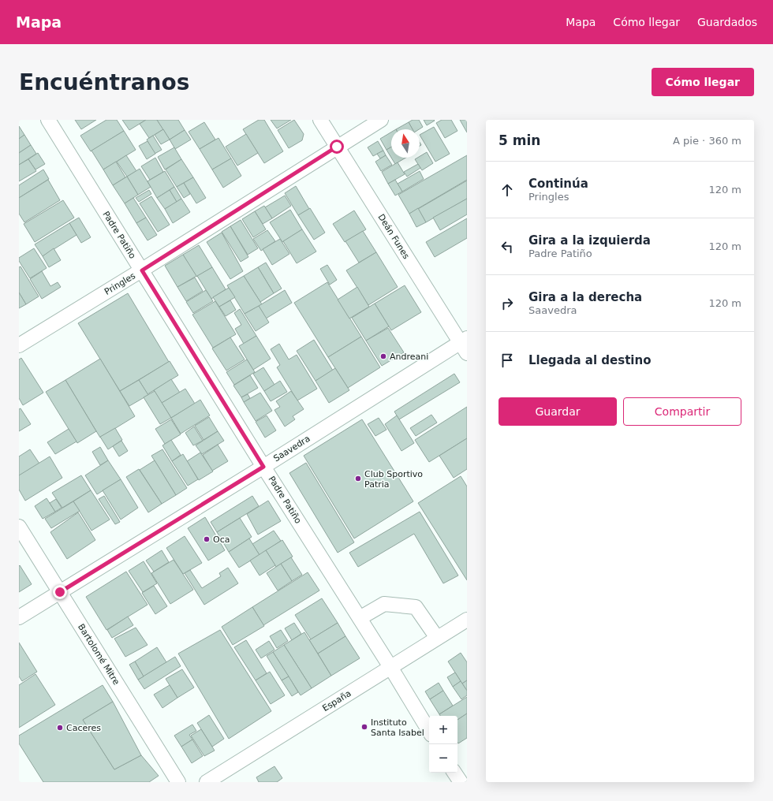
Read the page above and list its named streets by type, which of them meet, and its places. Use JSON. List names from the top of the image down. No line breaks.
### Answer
{"streets":{"street":["Padre Patiño","Deán Funes","Pringles","Saavedra","Bartolomé Mitre","España"]},"crossings":[["Padre Patiño","Pringles"],["Padre Patiño","Saavedra"],["Padre Patiño","España"],["Deán Funes","Pringles"],["Deán Funes","Saavedra"],["Saavedra","Bartolomé Mitre"]],"places":["Andreani","Club Sportivo Patria","Oca","Instituto Santa Isabel","Caceres"],"north":"top","page":{"header":"Mapa","nav":["Mapa","Cómo llegar","Guardados"],"buttons":["Cómo llegar",["Guardar","Compartir"]],"title":"Encuéntranos","heading":["5 min","A pie · 360 m"],"list":[["Continúa","Pringles","120 m"],["Gira a la izquierda","Padre Patiño","120 m"],["Gira a la derecha","Saavedra","120 m"],"Llegada al destino"],"map_buttons":["+","−"]}}
